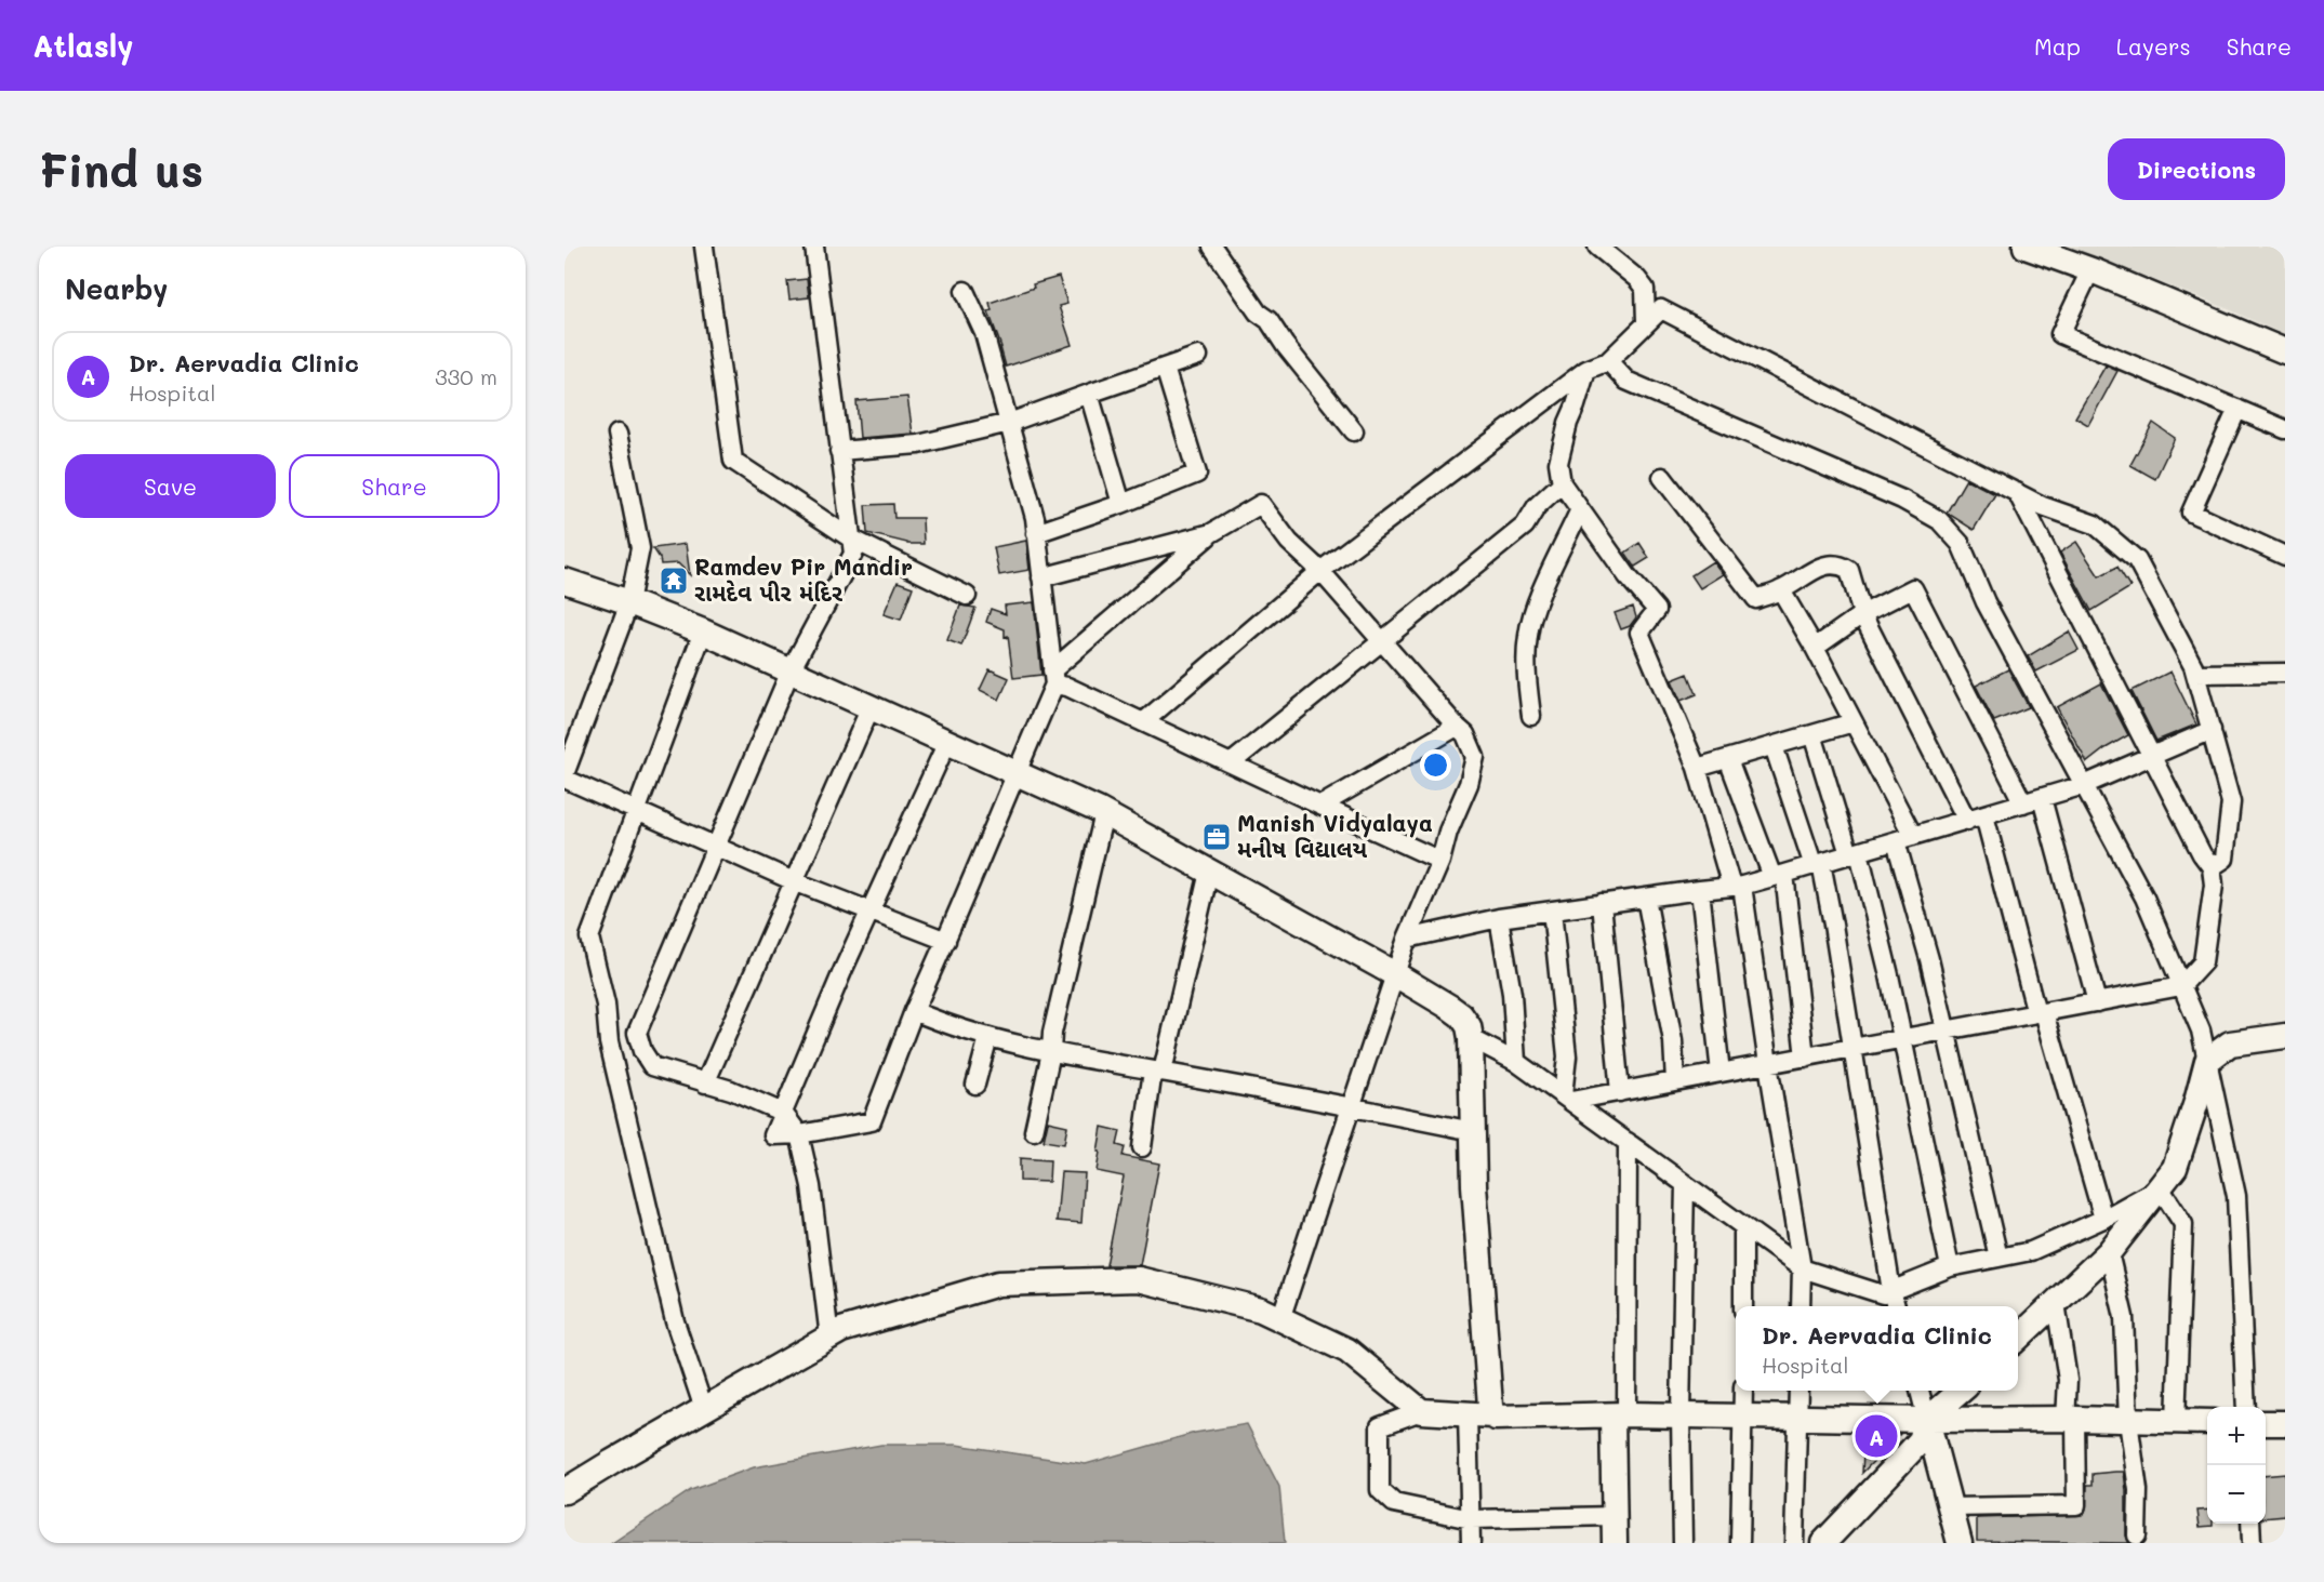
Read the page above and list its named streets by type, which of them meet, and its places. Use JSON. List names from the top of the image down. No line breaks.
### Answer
{"places":{"temple":["Ramdev Pir Mandir રામદેવ પીર મંદિર"],"office":["Manish Vidyalaya મનીષ વિદ્યાલય"]},"page":{"header":"Atlasly","nav":["Map","Layers","Share"],"buttons":["Directions",["Save","Share"]],"title":"Find us","heading":"Nearby","list":[{"mark":"A","name":"Dr. Aervadia Clinic","note":"Hospital","value":"330 m"}],"popup":["Dr. Aervadia Clinic","Hospital"],"map_buttons":["+","−"],"pins":"A"}}
